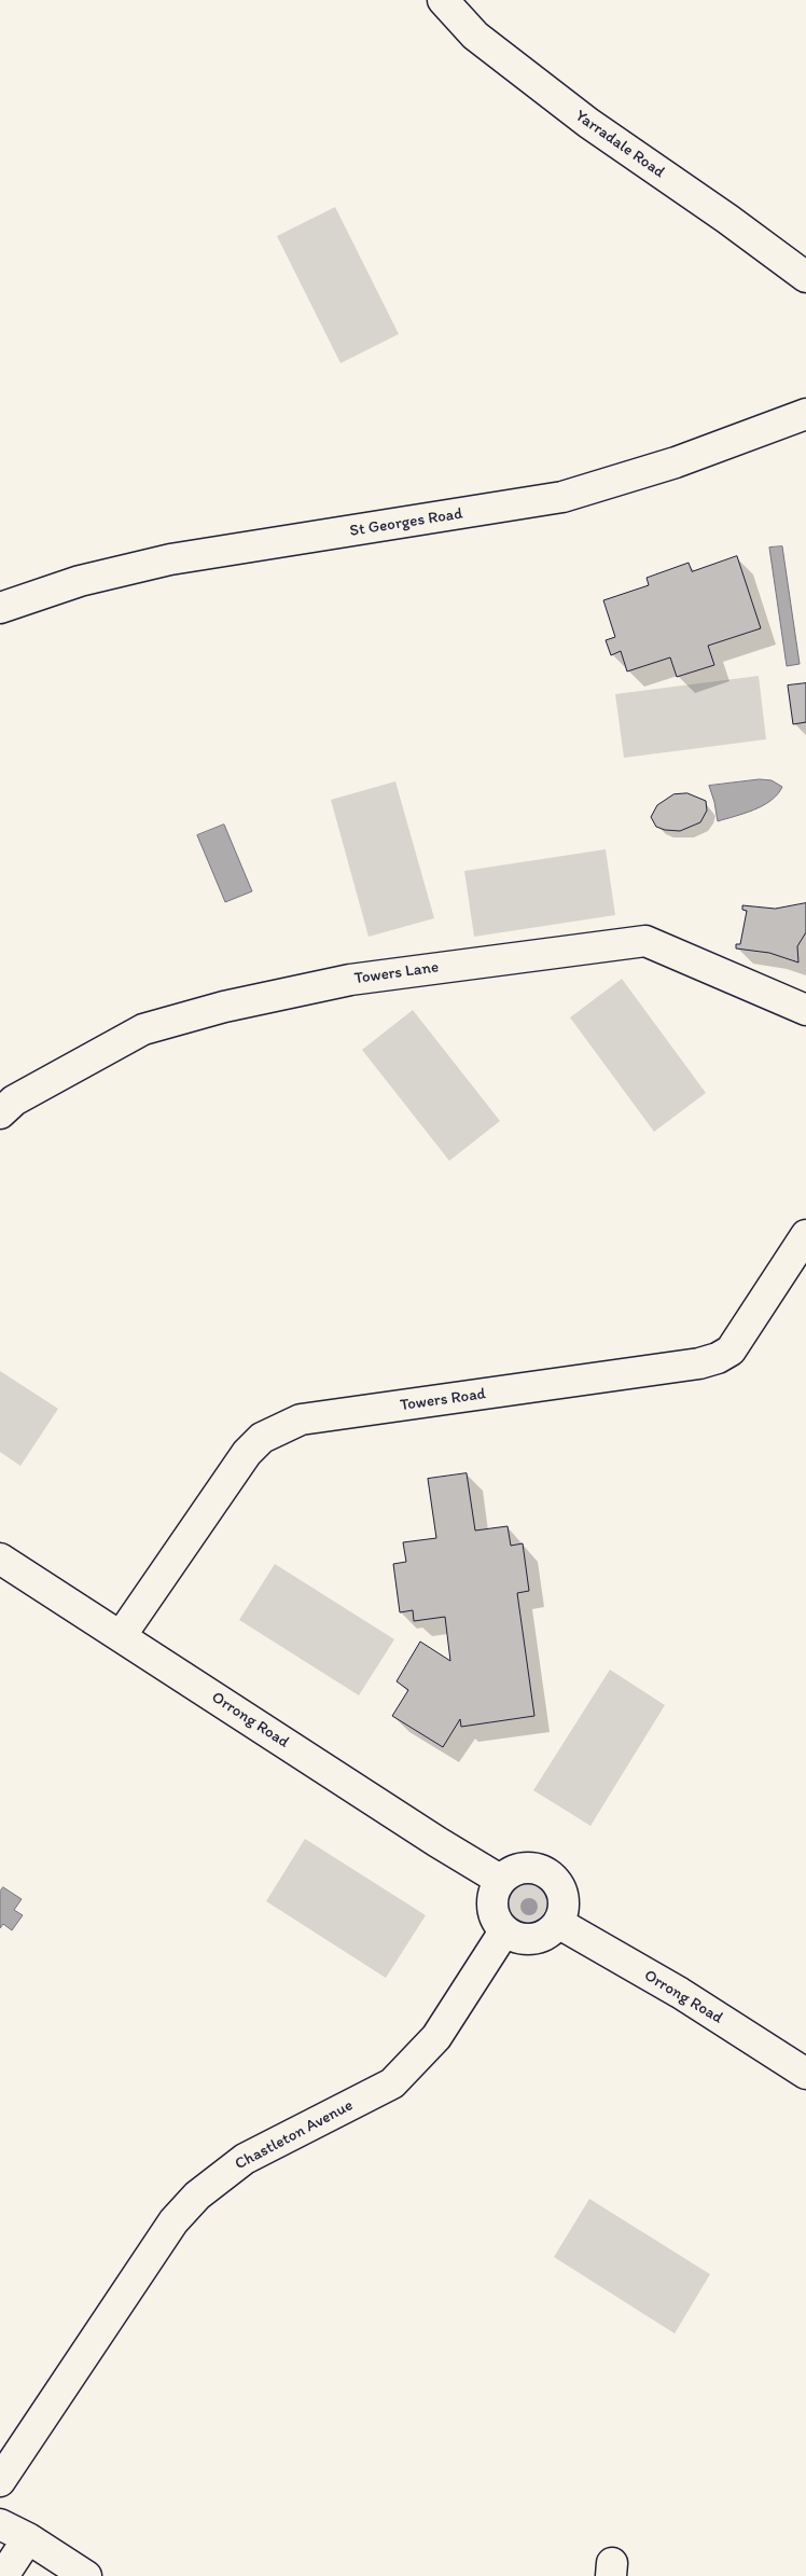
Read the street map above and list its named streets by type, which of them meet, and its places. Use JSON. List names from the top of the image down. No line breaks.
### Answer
{"streets":{"street":["Yarradale Road","St Georges Road","Towers Lane","Towers Road","Orrong Road","Chastleton Avenue"]},"crossings":[["Towers Road","Orrong Road"],["Orrong Road","Chastleton Avenue"]]}
